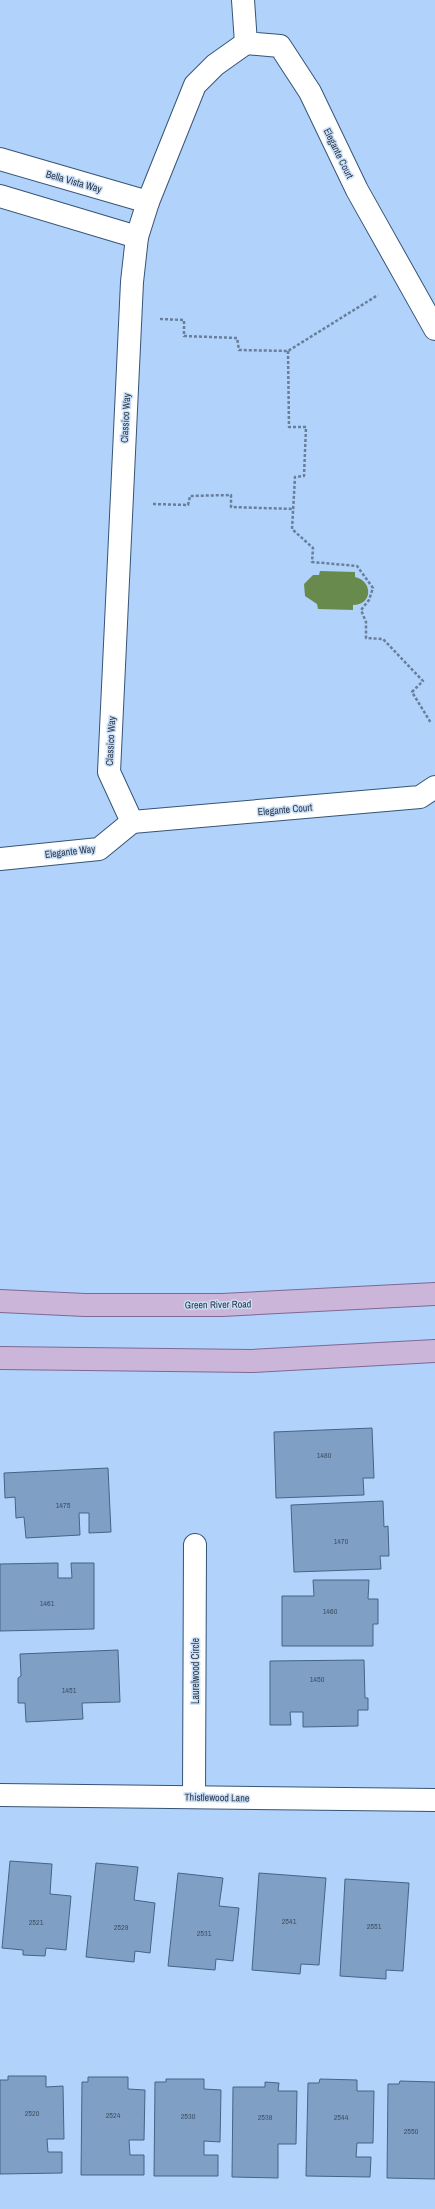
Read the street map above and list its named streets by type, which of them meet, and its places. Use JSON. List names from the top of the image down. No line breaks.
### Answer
{"streets":{"main road":["Green River Road"],"street":["Elegante Court","Bella Vista Way","Classico Way","Elegante Way","Laurelwood Circle","Thistlewood Lane"]},"crossings":[["Elegante Court","Classico Way"],["Elegante Court","Elegante Way"],["Bella Vista Way","Classico Way"],["Classico Way","Elegante Way"],["Laurelwood Circle","Thistlewood Lane"]],"house_numbers":["1480","1475","1470","1461","1460","1450","1451","2541","2521","2551","2529","2531","2520","2524","2530","2538","2544","2550"]}
